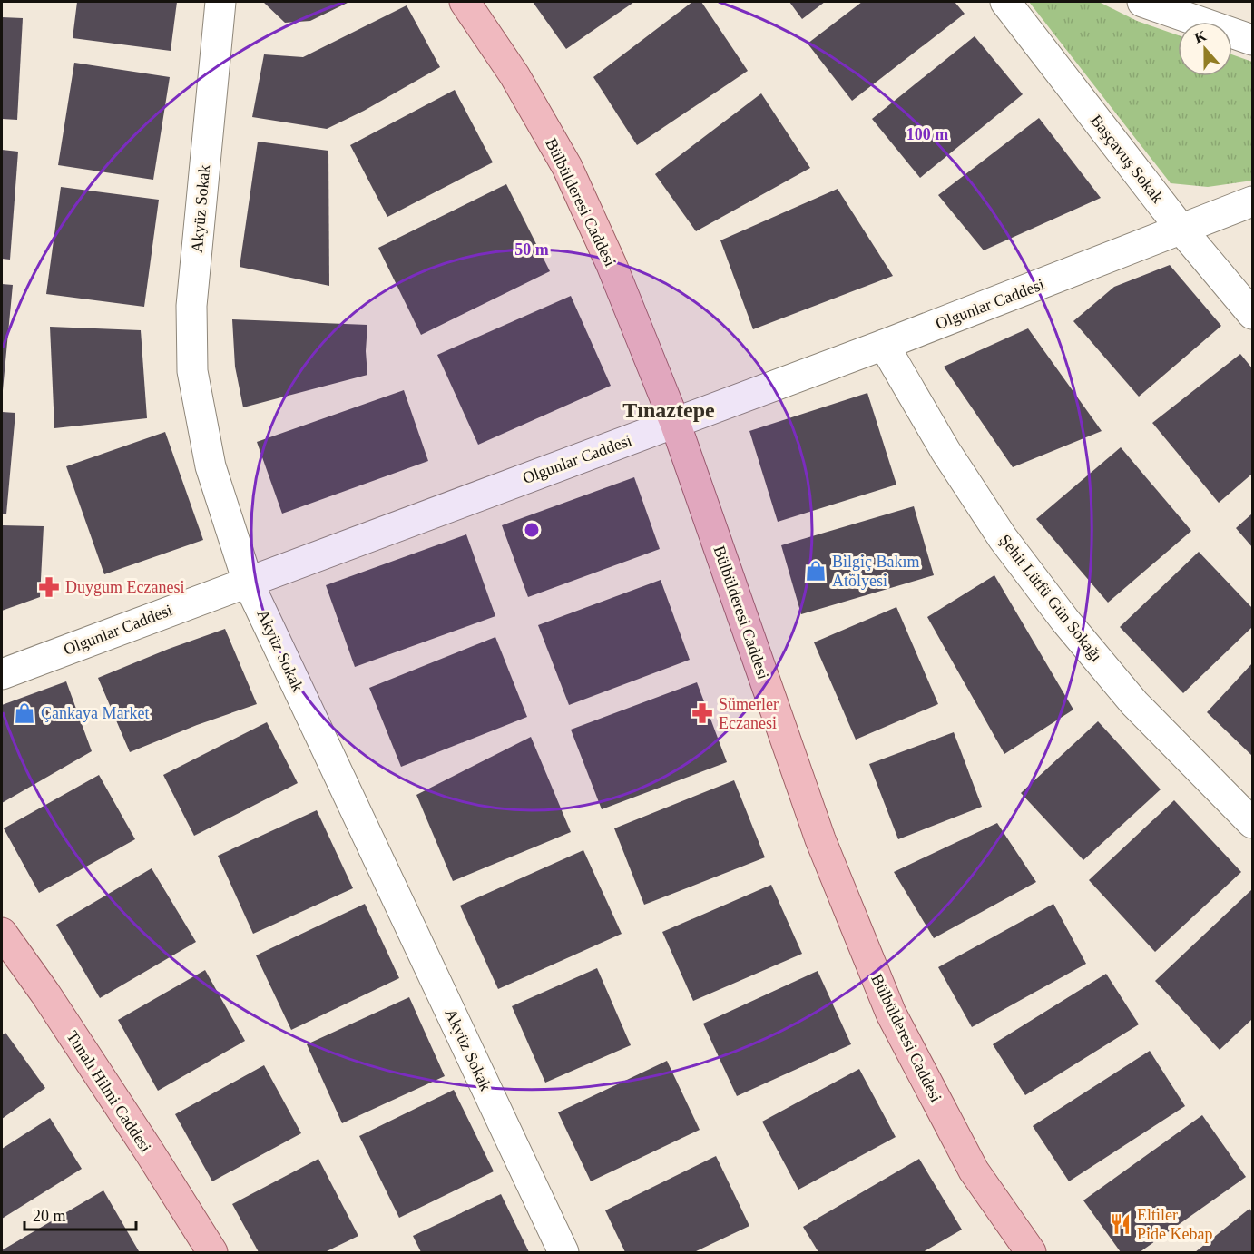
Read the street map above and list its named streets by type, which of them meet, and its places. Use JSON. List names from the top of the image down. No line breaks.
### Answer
{"streets":{"main road":["Bülbülderesi Caddesi","Tunalı Hilmi Caddesi"],"street":["Başçavuş Sokak","Akyüz Sokak","Olgunlar Caddesi","Şehit Lütfü Gün Sokağı"]},"crossings":[["Başçavuş Sokak","Olgunlar Caddesi"],["Bülbülderesi Caddesi","Olgunlar Caddesi"],["Akyüz Sokak","Olgunlar Caddesi"],["Olgunlar Caddesi","Şehit Lütfü Gün Sokağı"]],"districts":["Tınaztepe"],"places":{"shop":["Bilgiç Bakım Atölyesi","Çankaya Market"],"pharmacy":["Duygum Eczanesi","Sümerler Eczanesi"],"restaurant":["Eltiler Pide Kebap"]},"scale_bar":"20 m","north":"top","rings":["100 m","50 m"]}
